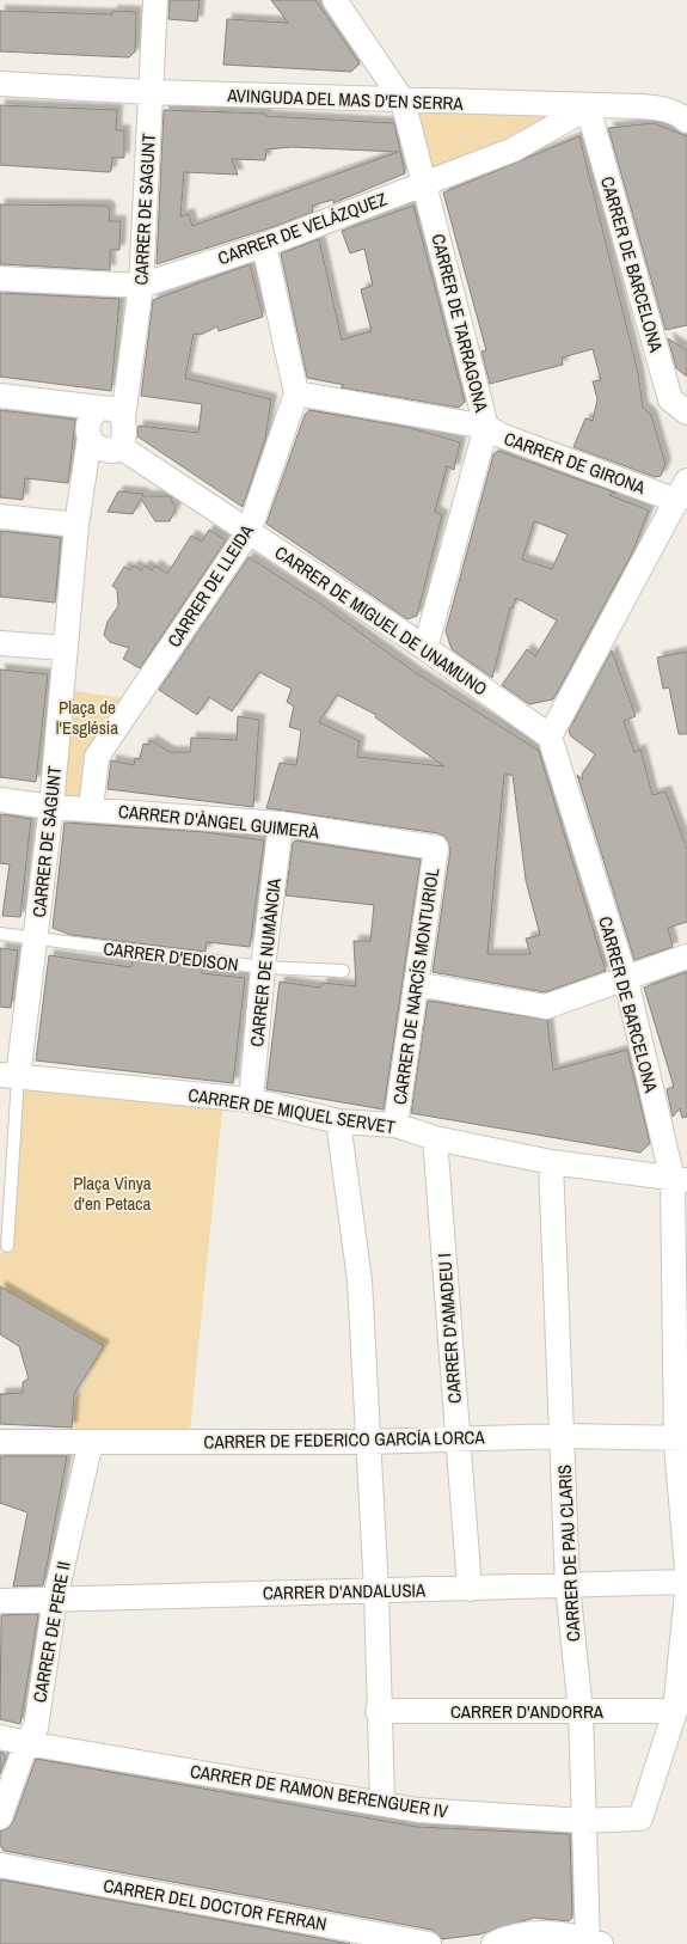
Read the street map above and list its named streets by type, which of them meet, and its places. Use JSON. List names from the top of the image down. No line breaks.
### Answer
{"streets":{"street":["AVINGUDA DEL MAS D'EN SERRA","CARRER DE SAGUNT","CARRER DE VELÁZQUEZ","CARRER DE BARCELONA","CARRER DE TARRAGONA","CARRER DE GIRONA","CARRER DE LLEIDA","CARRER DE MIGUEL DE UNAMUNO","CARRER D'ÀNGEL GUIMERÀ","CARRER DE NUMÀNCIA","CARRER DE NARCÍS MONTURIOL","CARRER DE MIQUEL SERVET","CARRER D'AMADEU I","CARRER DE FEDERICO GARCÍA LORCA","CARRER DE PAU CLARIS","CARRER D'ANDALUSIA","CARRER DE PERE II","CARRER D'ANDORRA","CARRER DE RAMON BERENGUER IV","CARRER DEL DOCTOR FERRAN"],"lane":["CARRER D'EDISON"]},"crossings":[["AVINGUDA DEL MAS D'EN SERRA","CARRER DE SAGUNT"],["AVINGUDA DEL MAS D'EN SERRA","CARRER DE VELÁZQUEZ"],["AVINGUDA DEL MAS D'EN SERRA","CARRER DE BARCELONA"],["AVINGUDA DEL MAS D'EN SERRA","CARRER DE TARRAGONA"],["CARRER DE SAGUNT","CARRER DE VELÁZQUEZ"],["CARRER DE SAGUNT","CARRER DE MIGUEL DE UNAMUNO"],["CARRER DE SAGUNT","CARRER D'ÀNGEL GUIMERÀ"],["CARRER DE SAGUNT","CARRER D'EDISON"],["CARRER DE SAGUNT","CARRER DE MIQUEL SERVET"],["CARRER DE VELÁZQUEZ","CARRER DE BARCELONA"],["CARRER DE VELÁZQUEZ","CARRER DE TARRAGONA"],["CARRER DE BARCELONA","CARRER DE MIGUEL DE UNAMUNO"],["CARRER DE BARCELONA","CARRER DE MIQUEL SERVET"],["CARRER DE BARCELONA","CARRER DE FEDERICO GARCÍA LORCA"],["CARRER DE TARRAGONA","CARRER DE GIRONA"],["CARRER DE TARRAGONA","CARRER DE MIGUEL DE UNAMUNO"],["CARRER DE GIRONA","CARRER DE LLEIDA"],["CARRER DE LLEIDA","CARRER DE MIGUEL DE UNAMUNO"],["CARRER DE LLEIDA","CARRER D'ÀNGEL GUIMERÀ"],["CARRER D'ÀNGEL GUIMERÀ","CARRER DE NUMÀNCIA"],["CARRER D'ÀNGEL GUIMERÀ","CARRER DE NARCÍS MONTURIOL"],["CARRER D'EDISON","CARRER DE NUMÀNCIA"],["CARRER DE NUMÀNCIA","CARRER DE MIQUEL SERVET"],["CARRER DE NARCÍS MONTURIOL","CARRER DE MIQUEL SERVET"],["CARRER DE MIQUEL SERVET","CARRER D'AMADEU I"],["CARRER DE MIQUEL SERVET","CARRER DE PAU CLARIS"],["CARRER D'AMADEU I","CARRER DE FEDERICO GARCÍA LORCA"],["CARRER D'AMADEU I","CARRER D'ANDALUSIA"],["CARRER DE FEDERICO GARCÍA LORCA","CARRER DE PAU CLARIS"],["CARRER DE FEDERICO GARCÍA LORCA","CARRER DE PERE II"],["CARRER DE PAU CLARIS","CARRER D'ANDALUSIA"],["CARRER DE PAU CLARIS","CARRER D'ANDORRA"],["CARRER DE PAU CLARIS","CARRER DE RAMON BERENGUER IV"],["CARRER D'ANDALUSIA","CARRER DE PERE II"],["CARRER DE PERE II","CARRER DE RAMON BERENGUER IV"],["CARRER D'ANDORRA","CARRER DE RAMON BERENGUER IV"]],"parks":["Plaça de l'Església","Plaça Vinya d'en Petaca"]}
